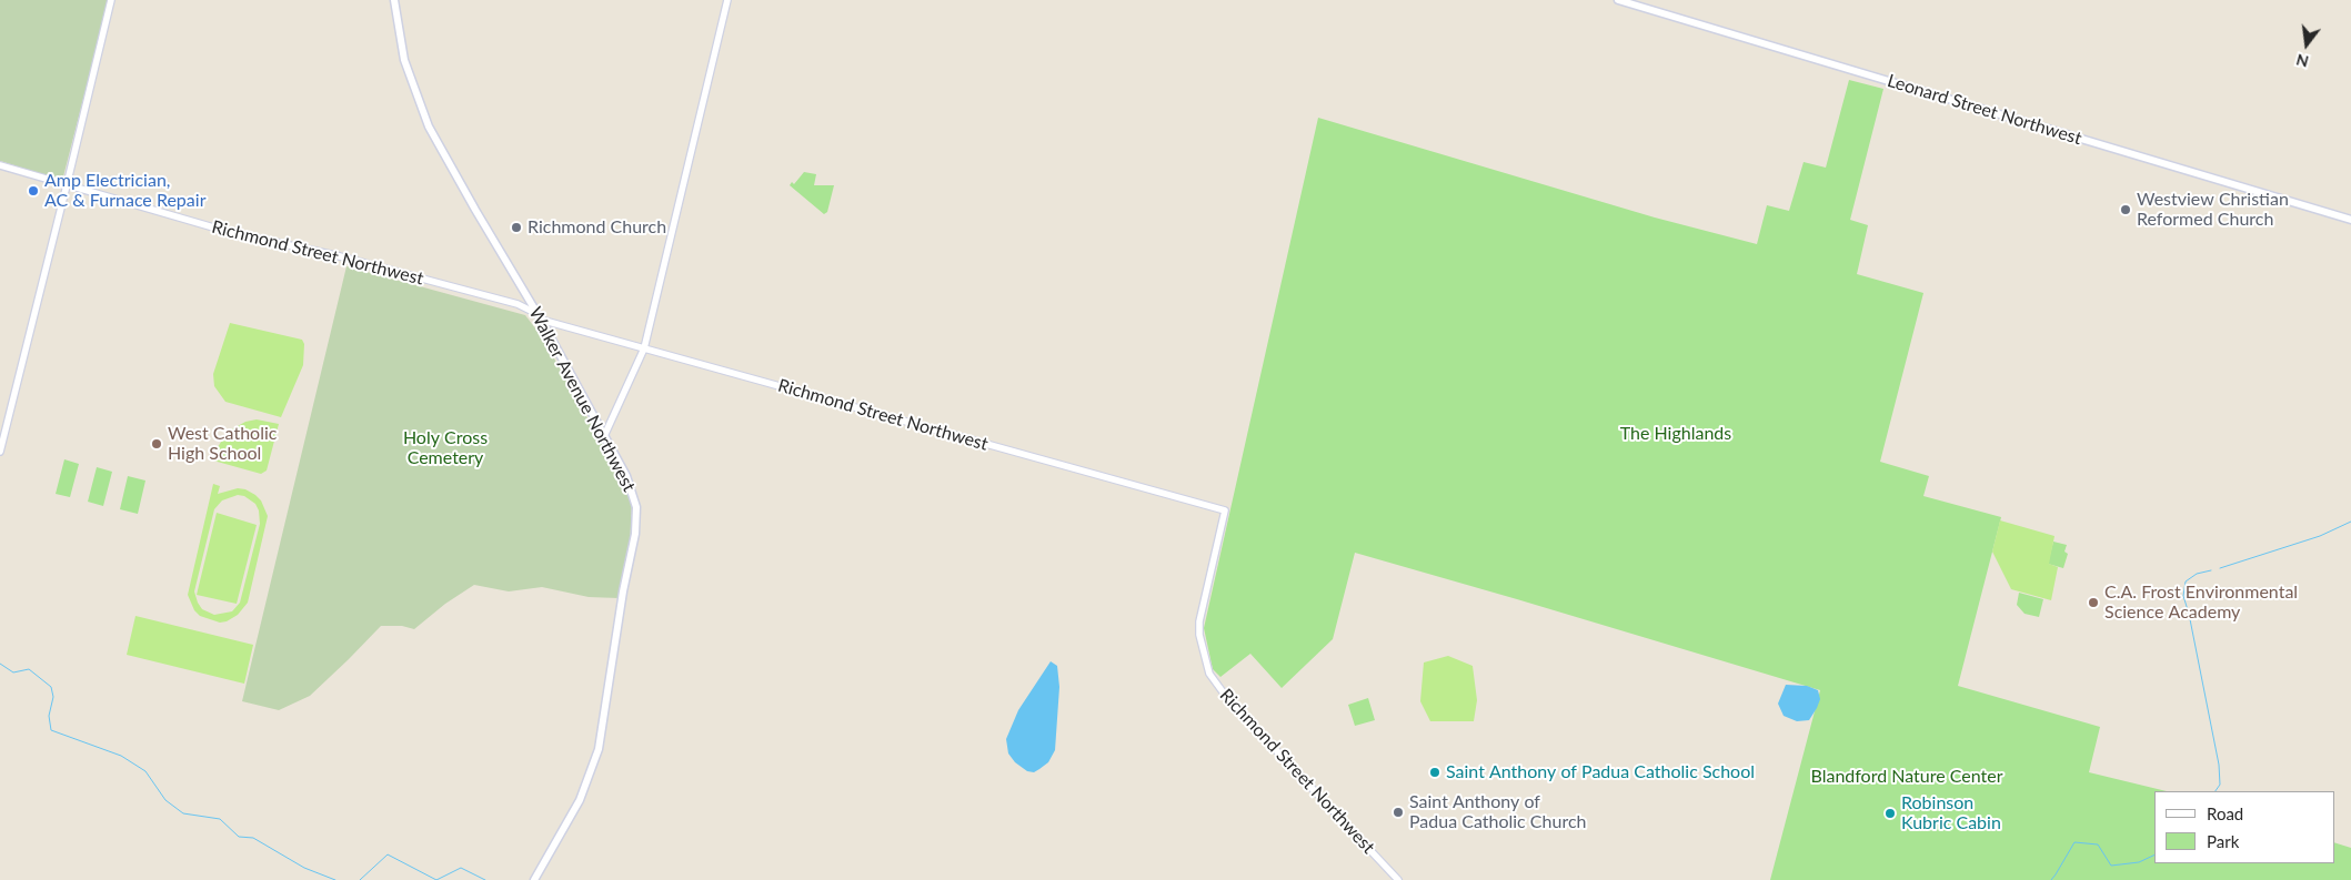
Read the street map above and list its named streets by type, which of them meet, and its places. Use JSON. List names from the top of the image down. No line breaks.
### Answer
{"streets":{"main road":["Leonard Street Northwest","Walker Avenue Northwest"],"street":["Richmond Street Northwest"]},"crossings":[["Richmond Street Northwest","Walker Avenue Northwest"]],"parks":["The Highlands","Holy Cross Cemetery","Blandford Nature Center"],"places":["Amp Electrician, AC & Furnace Repair","Westview Christian Reformed Church","Richmond Church","West Catholic High School","C.A. Frost Environmental Science Academy","Saint Anthony of Padua Catholic School","Saint Anthony of Padua Catholic Church","Robinson Kubric Cabin"],"legend":["Road","Park"],"north":"bottom"}
